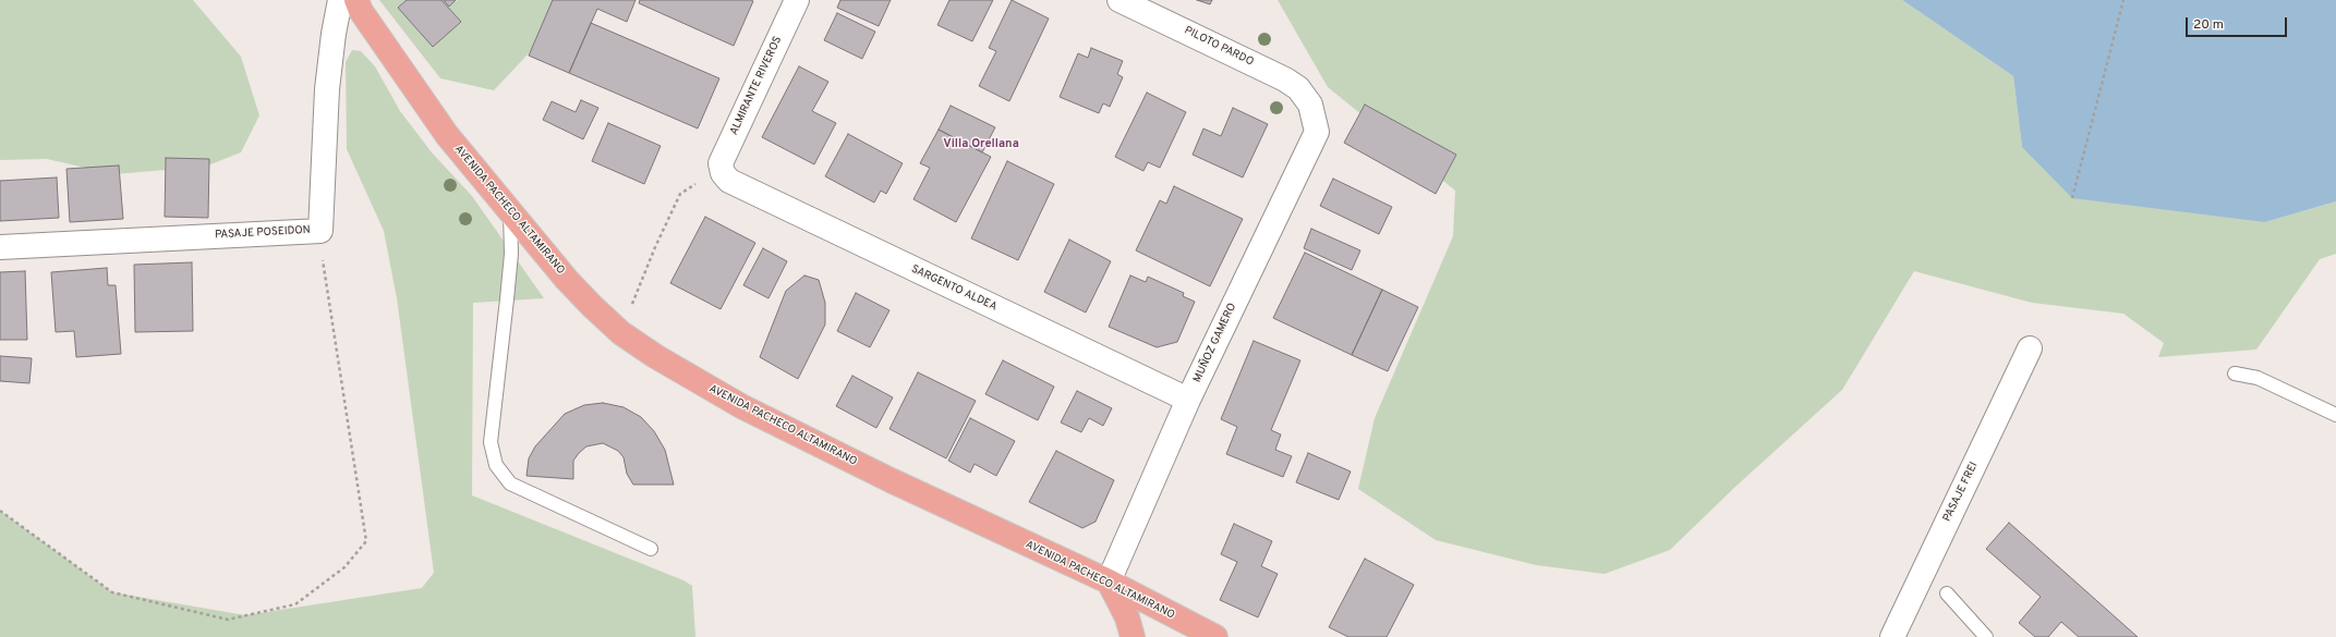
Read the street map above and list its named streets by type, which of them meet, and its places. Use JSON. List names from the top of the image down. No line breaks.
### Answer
{"streets":{"main road":["AVENIDA PACHECO ALTAMIRANO"],"street":["PILOTO PARDO","ALMIRANTE RIVEROS","PASAJE POSEIDON","SARGENTO ALDEA","MUÑOZ GAMERO","PASAJE FREI"]},"crossings":[["PILOTO PARDO","MUÑOZ GAMERO"],["ALMIRANTE RIVEROS","SARGENTO ALDEA"],["AVENIDA PACHECO ALTAMIRANO","MUÑOZ GAMERO"],["SARGENTO ALDEA","MUÑOZ GAMERO"]],"districts":["Villa Orellana"],"scale_bar":"20 m"}
